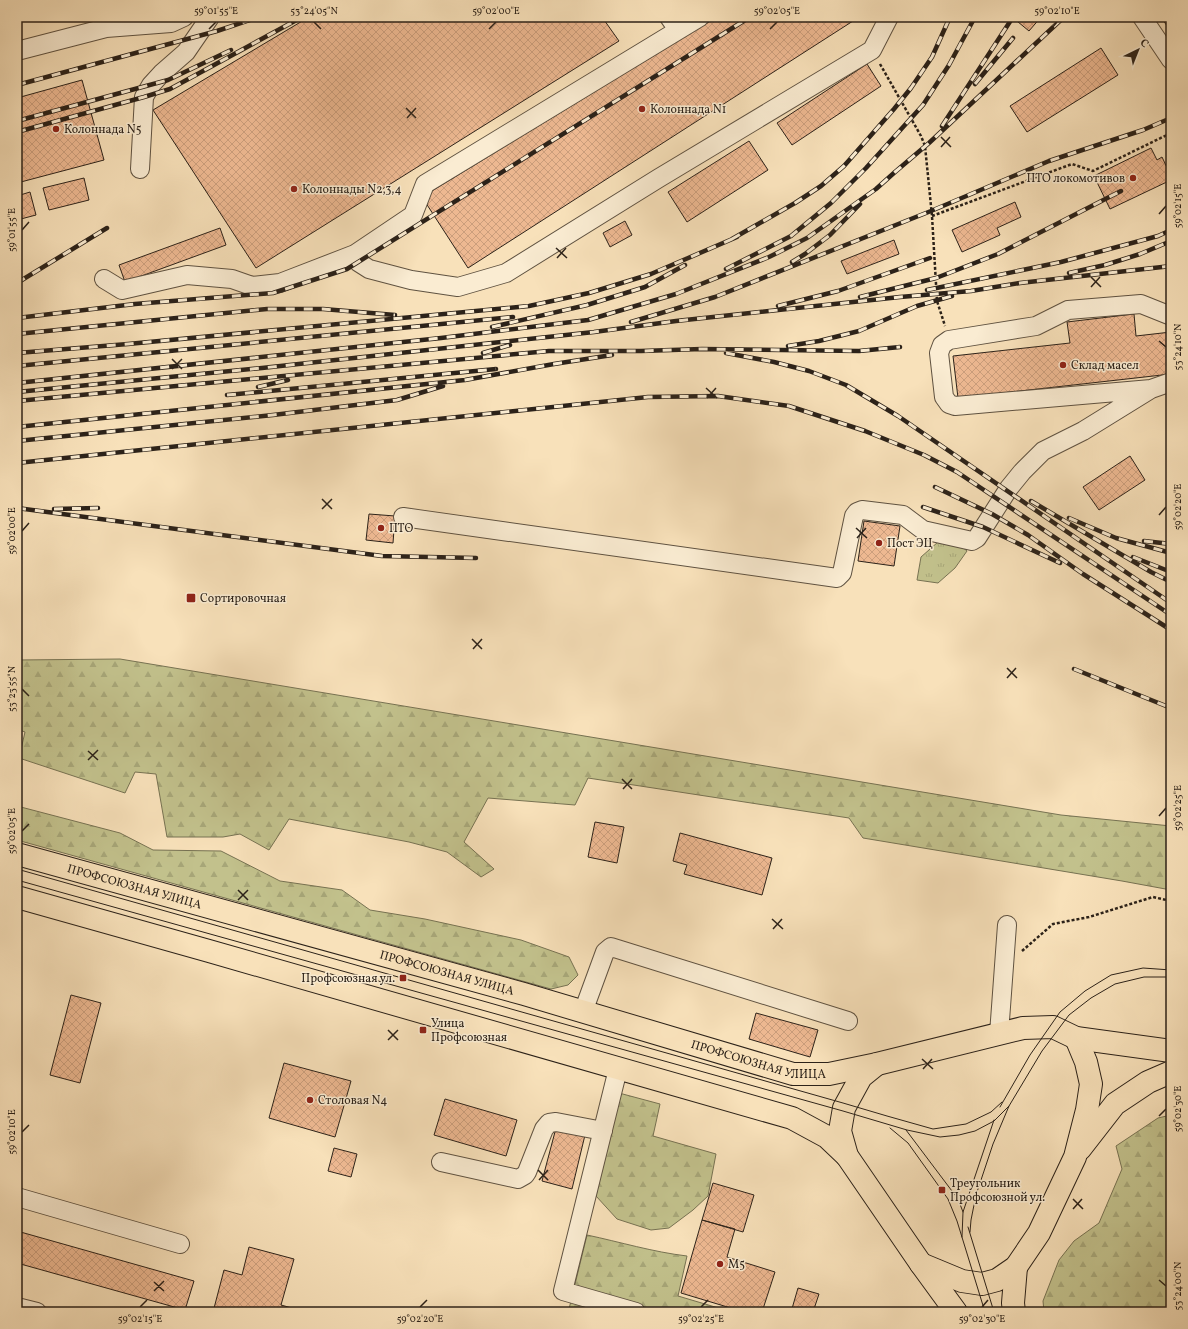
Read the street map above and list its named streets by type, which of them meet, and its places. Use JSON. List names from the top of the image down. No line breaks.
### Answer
{"streets":{"main road":["ПРОФСОЮЗНАЯ УЛИЦА"]},"places":{"other":["Колоннада N1","Колоннада N5","ПТО локомотивов","Колоннады N2,3,4","Склад масел","ПТО","Пост ЭЦ","Столовая N4","М5"],"transit":["Сортировочная","Профсоюзная ул.","Улица Профсоюзная","Треугольник Профсоюзной ул."]},"north":"top right","coordinates":["59°01'55\"E","53°24'05\"N","59°02'00\"E","59°02'05\"E","59°02'10\"E","59°02'15\"E","53°24'10\"N","59°02'20\"E","53°23'55\"N","59°02'25\"E","59°02'30\"E","53°24'00\"N"]}
